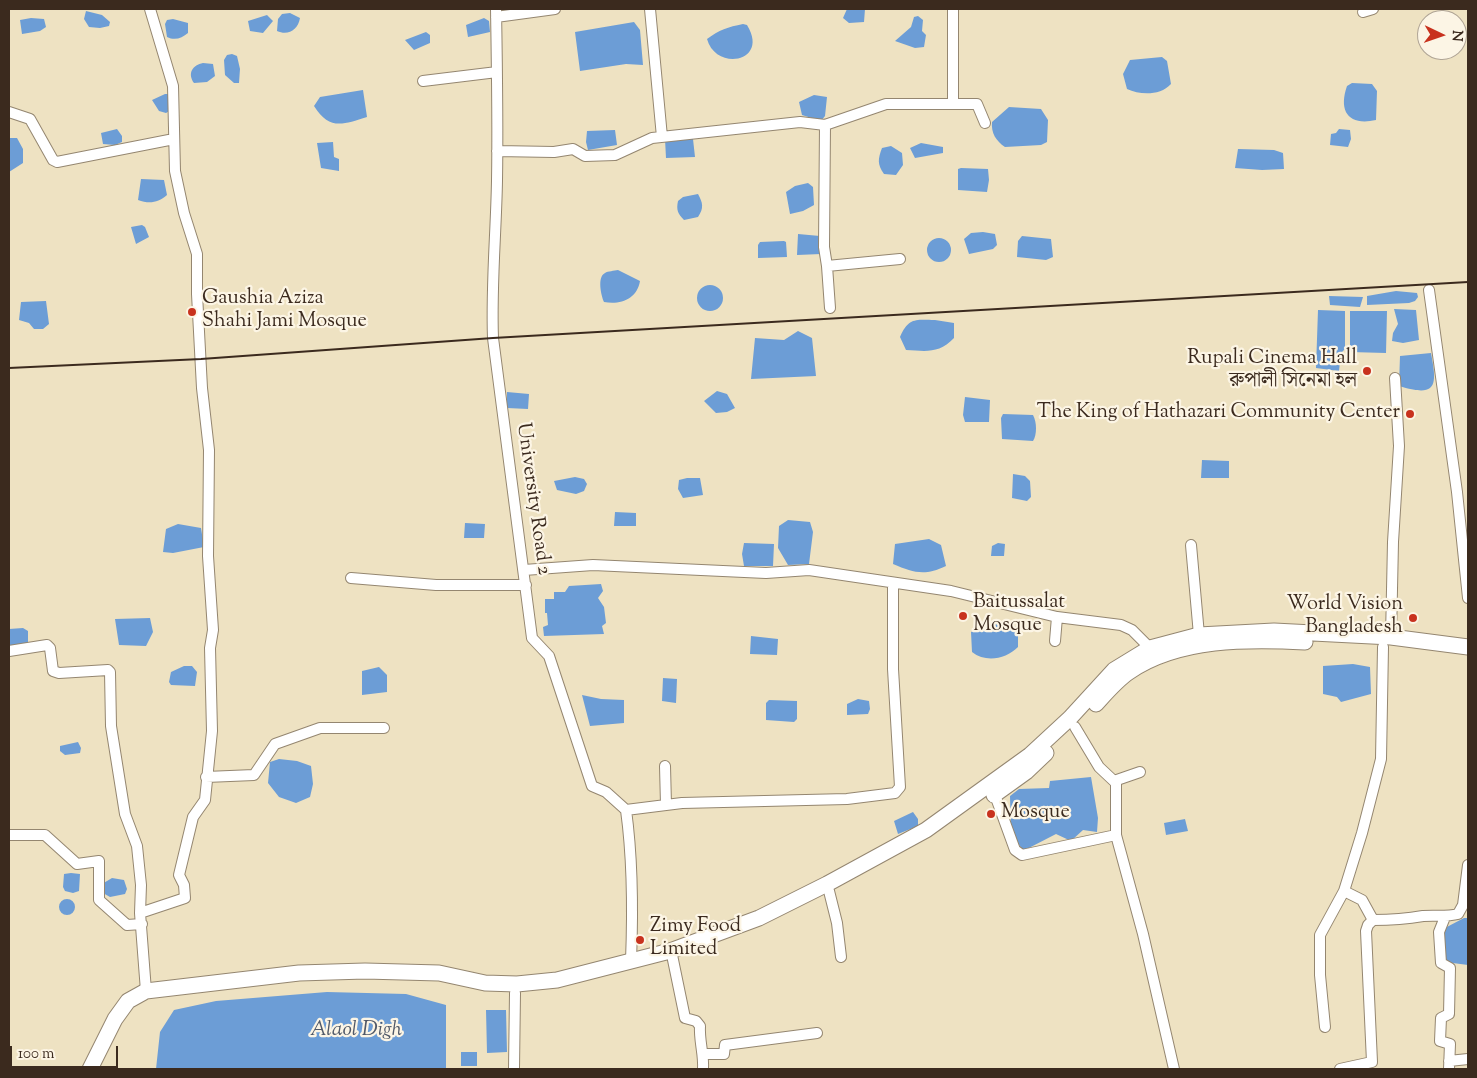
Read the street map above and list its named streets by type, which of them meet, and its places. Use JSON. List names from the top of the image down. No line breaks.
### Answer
{"streets":{"street":["University Road 2"]},"water":["Alaol Digh"],"places":["Gaushia Aziza Shahi Jami Mosque","Rupali Cinema Hall রুপালী সিনেমা হল","The King of Hathazari Community Center","Baitussalat Mosque","World Vision Bangladesh","Mosque","Zimy Food Limited"],"scale_bar":"100 m","north":"right"}
